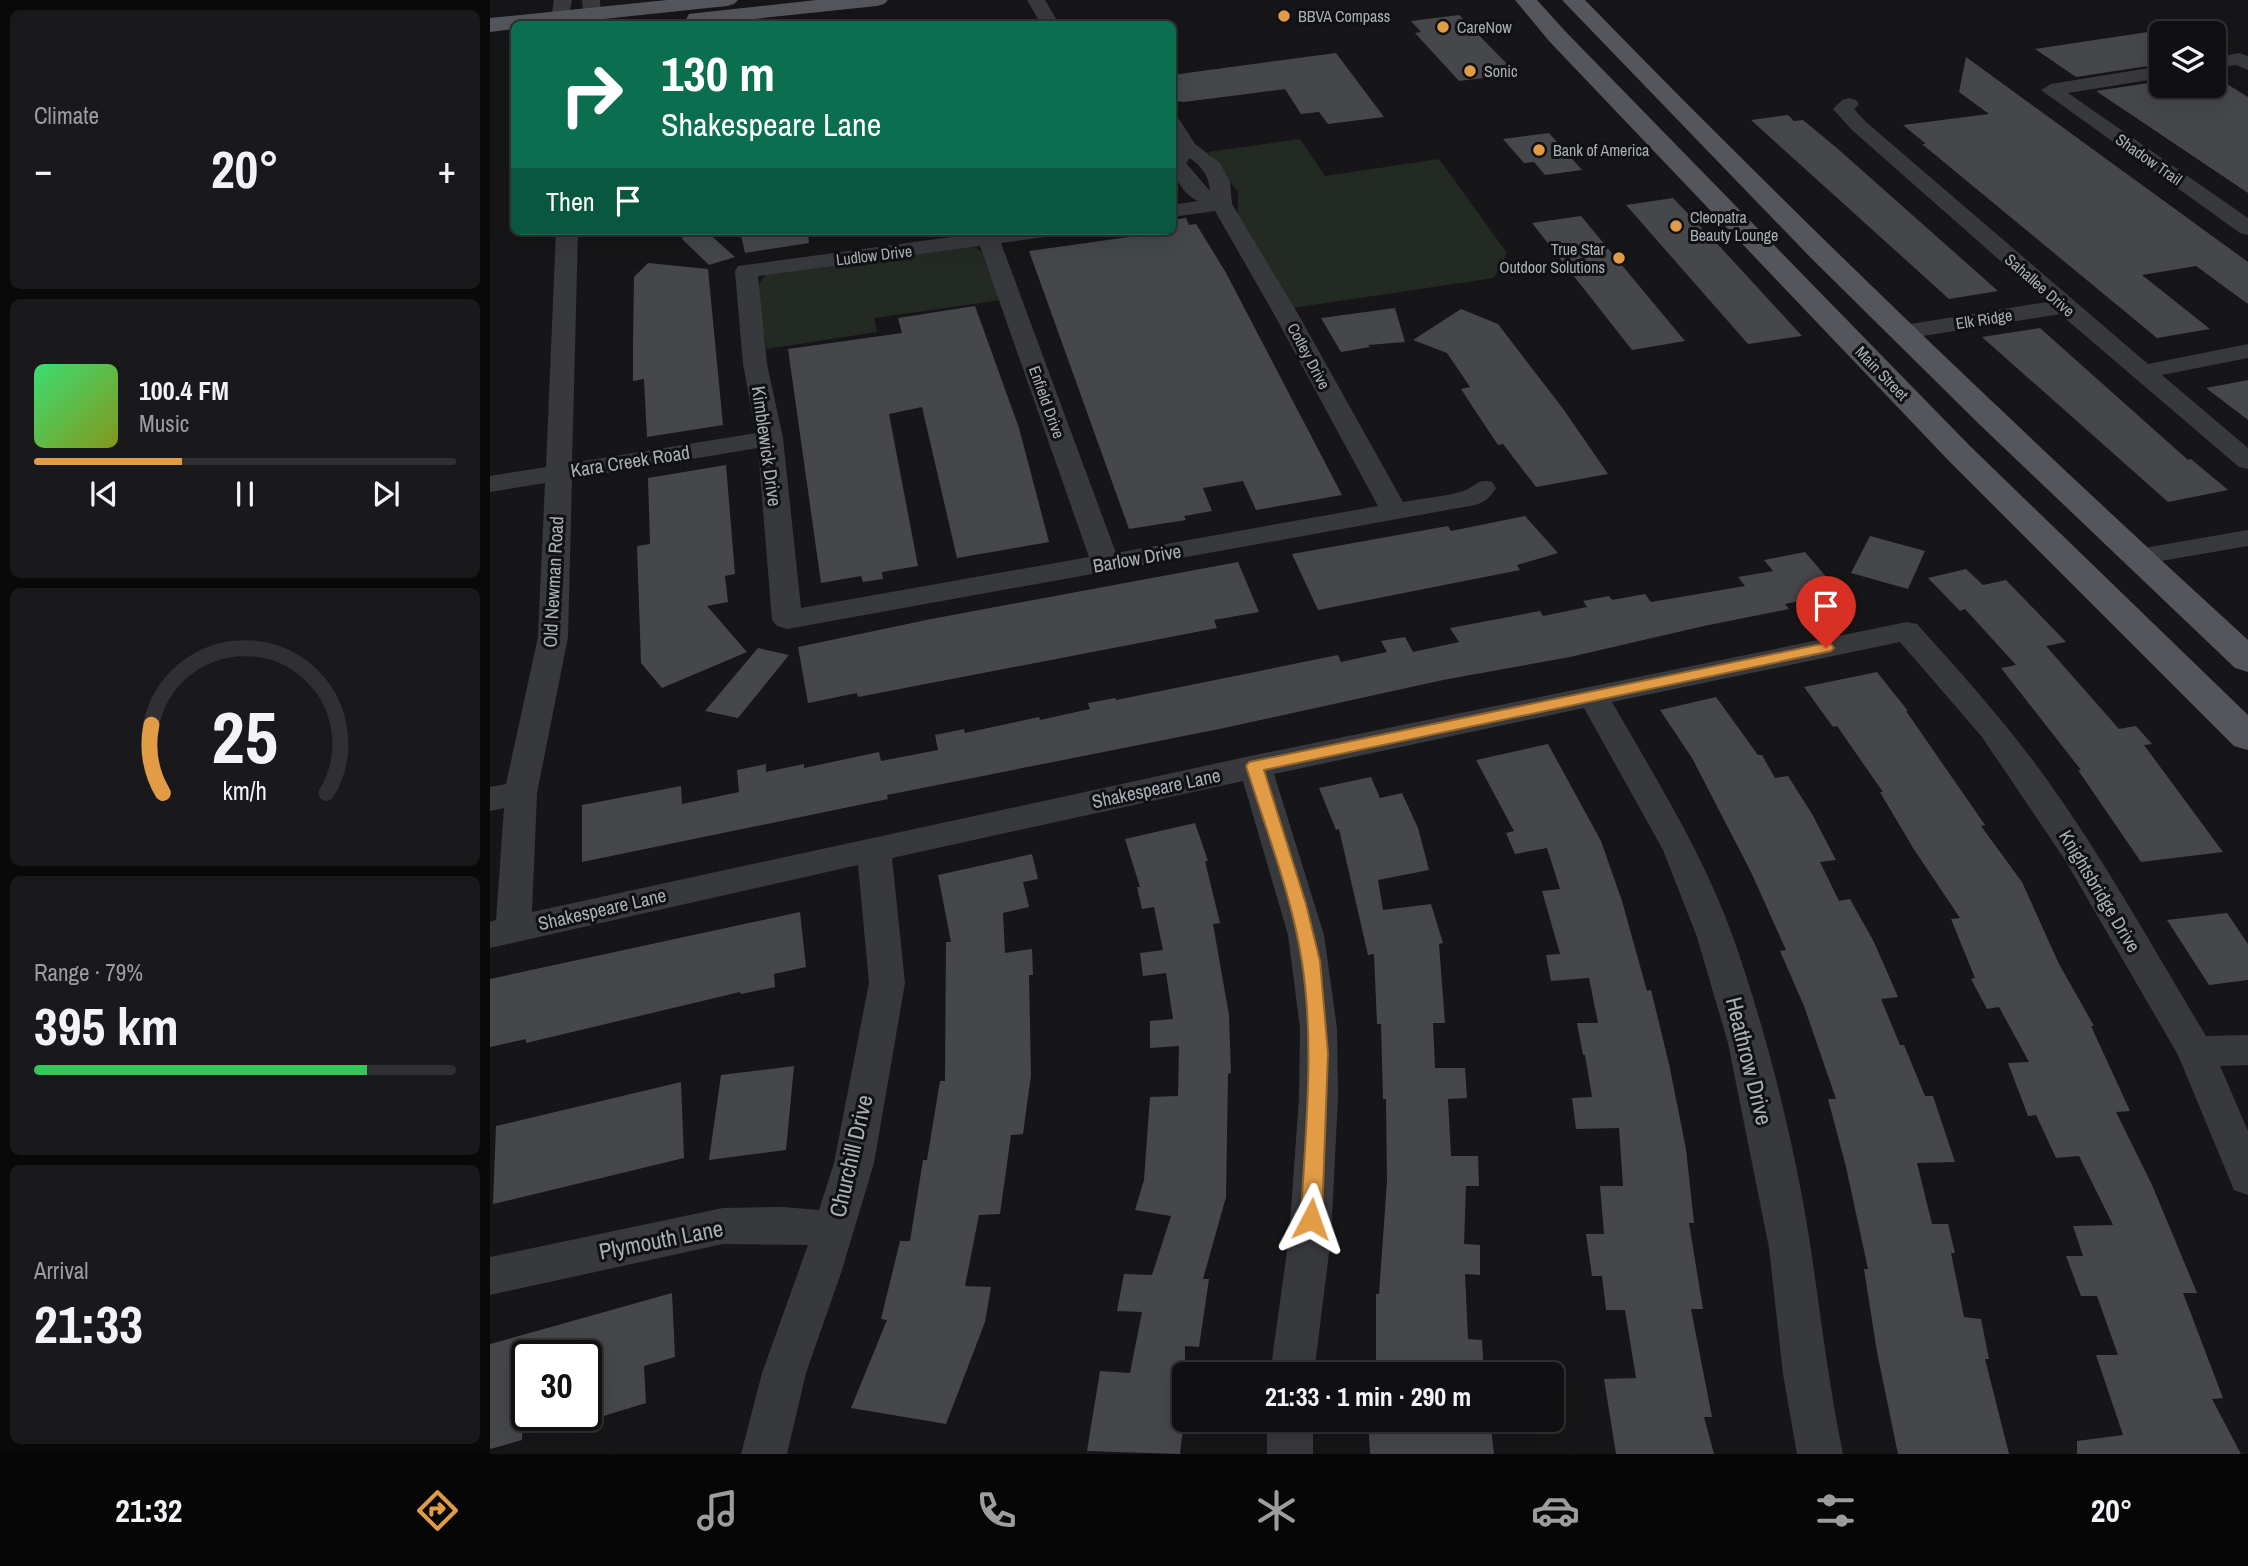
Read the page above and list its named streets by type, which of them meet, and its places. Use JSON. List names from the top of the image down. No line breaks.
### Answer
{"streets":{"main road":["Main Street"],"street":["Shadow Trail","Ludlow Drive","Sahallee Drive","Elk Ridge","Cotley Drive","Enfield Drive","Kimblewick Drive","Kara Creek Road","Barlow Drive","Old Newman Road","Shakespeare Lane","Knightsbridge Drive","Heathrow Drive","Churchill Drive","Plymouth Lane"]},"crossings":[["Ludlow Drive","Enfield Drive"],["Ludlow Drive","Kimblewick Drive"],["Sahallee Drive","Elk Ridge"],["Cotley Drive","Barlow Drive"],["Enfield Drive","Barlow Drive"],["Kimblewick Drive","Kara Creek Road"],["Kimblewick Drive","Barlow Drive"],["Kara Creek Road","Old Newman Road"],["Old Newman Road","Shakespeare Lane"],["Shakespeare Lane","Knightsbridge Drive"],["Shakespeare Lane","Heathrow Drive"],["Shakespeare Lane","Churchill Drive"],["Churchill Drive","Plymouth Lane"]],"places":["BBVA Compass","CareNow","Sonic","Bank of America","Cleopatra Beauty Lounge","True Star Outdoor Solutions"],"page":{"tile":["Climate",["Range · 79%","395 km"],["Arrival","21:33"]],"turn":["130 m","Shakespeare Lane"],"heat":["−","20°","+"],"then":"Then","song":["100.4 FM","Music"],"limit":"30","trip":"21:33 · 1 min · 290 m","tabs":["21:32","20°"],"gauge":["25","km/h"]}}
